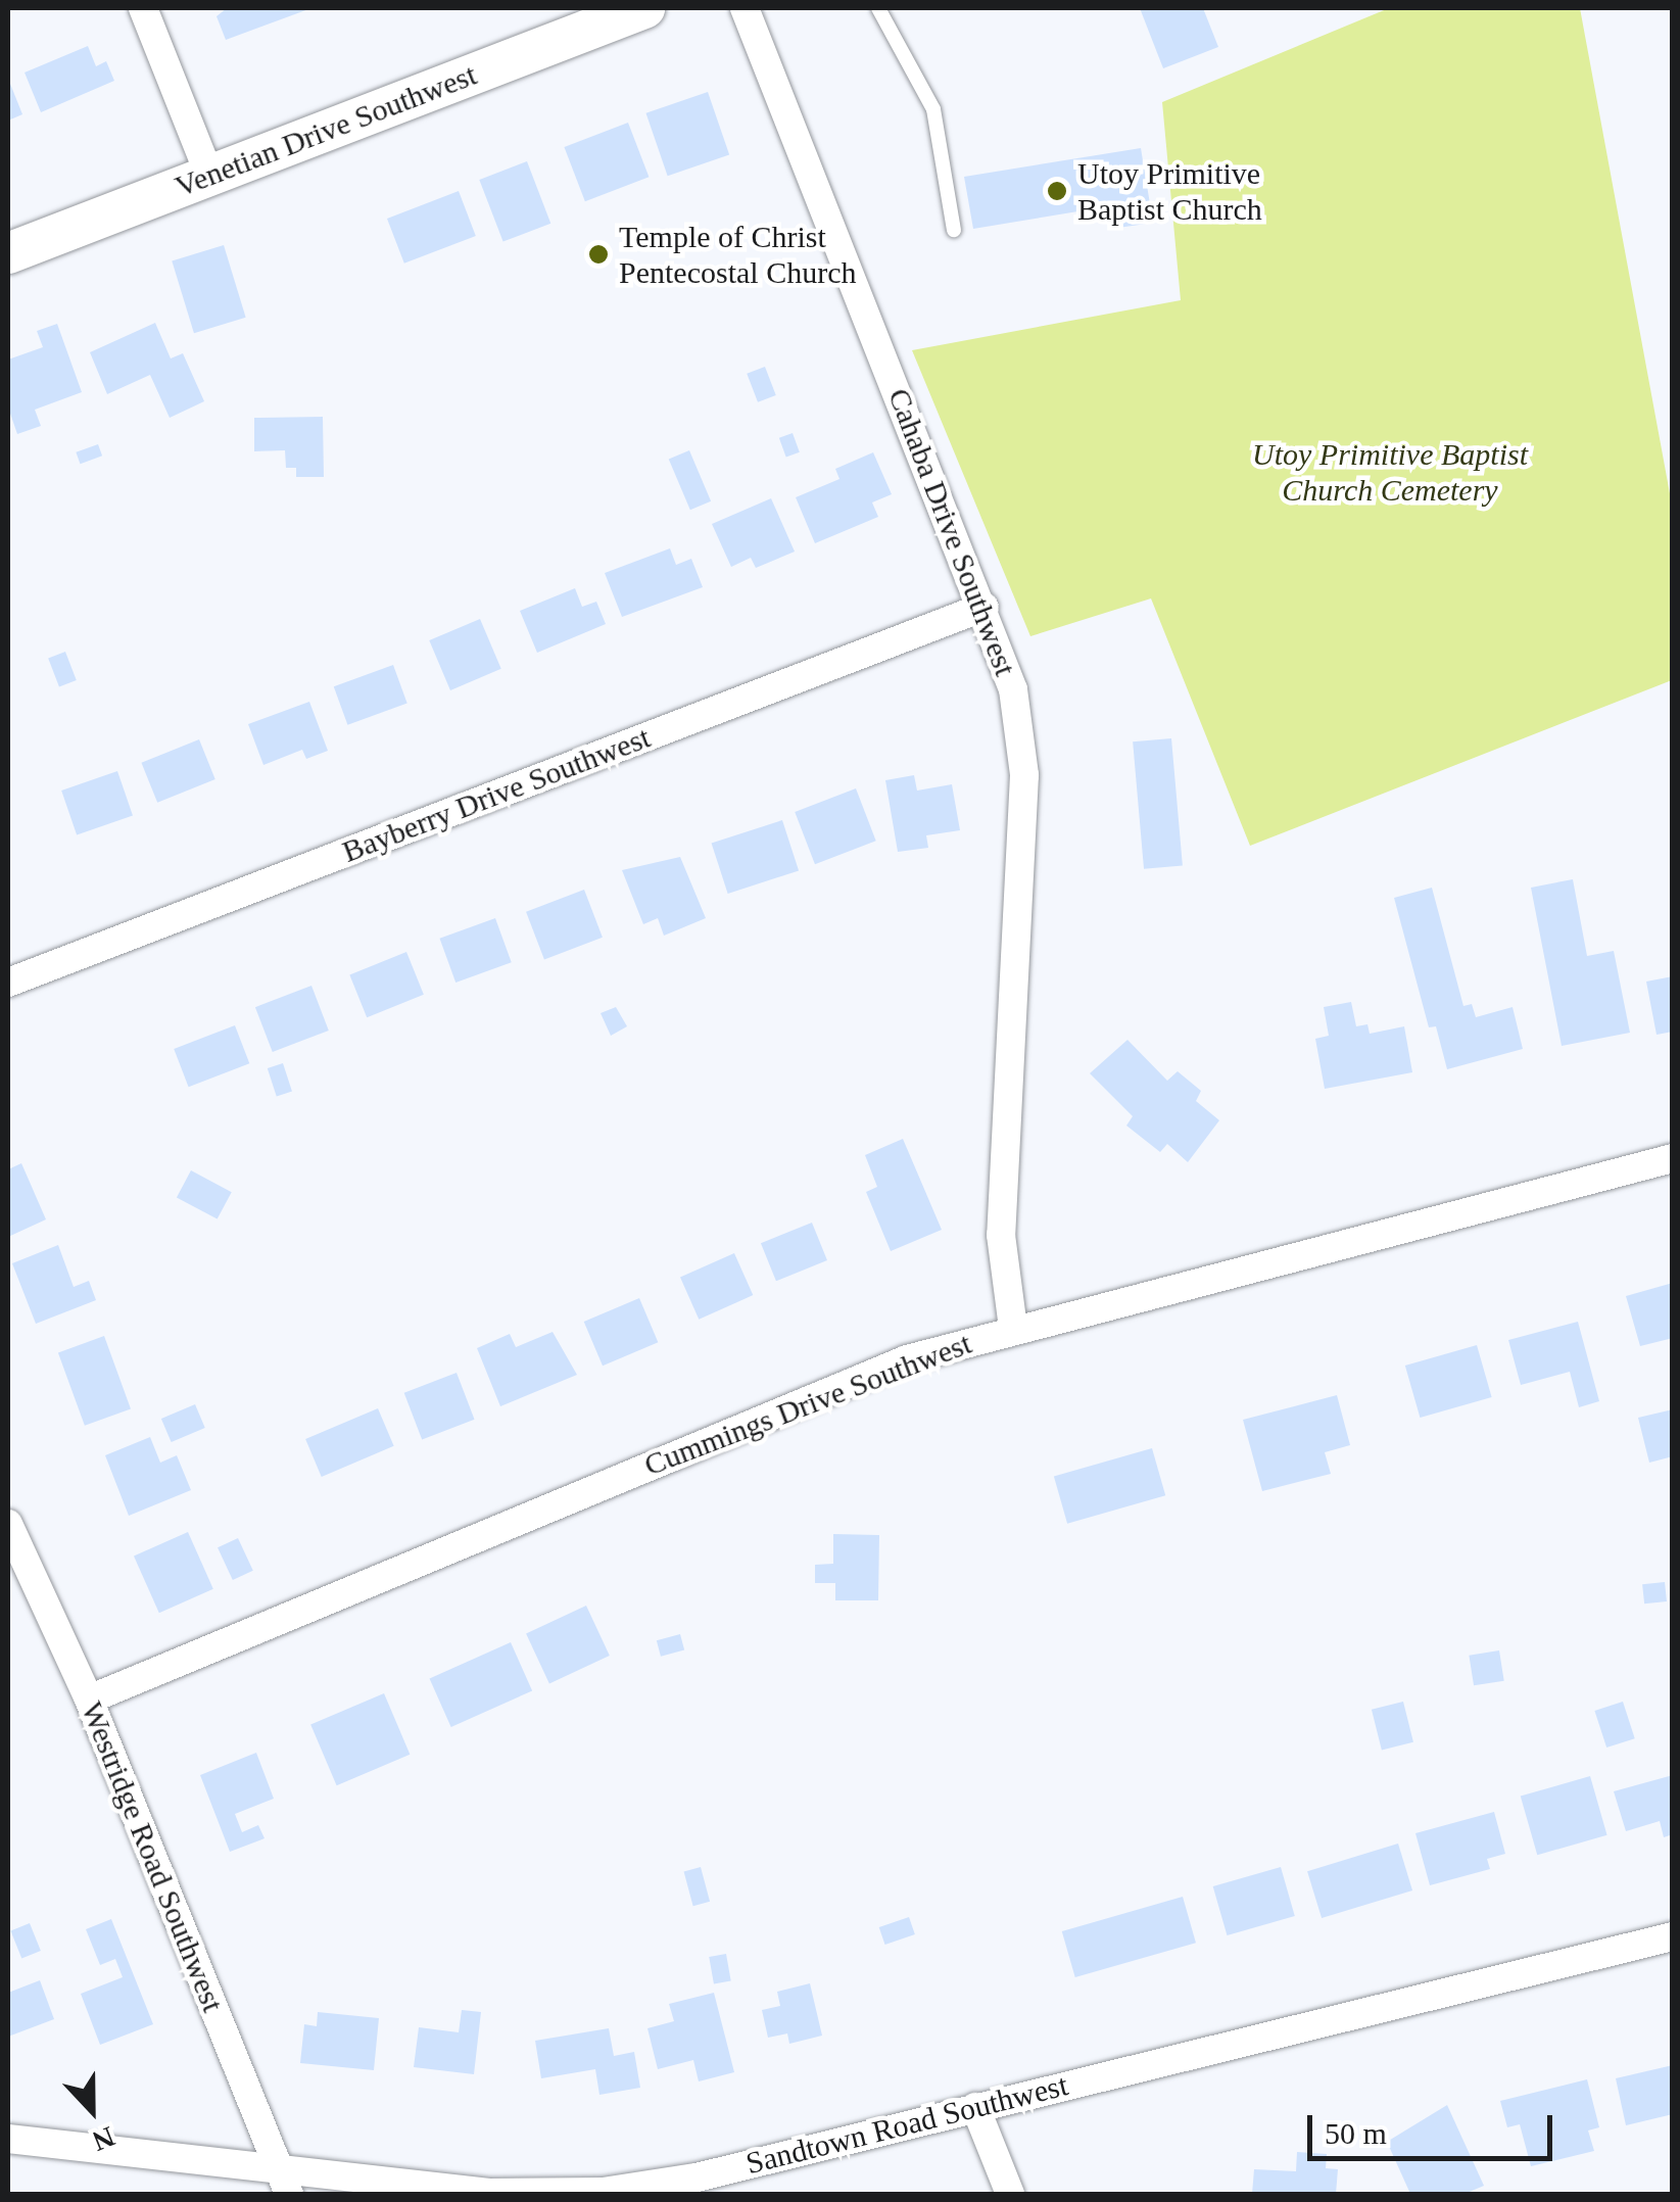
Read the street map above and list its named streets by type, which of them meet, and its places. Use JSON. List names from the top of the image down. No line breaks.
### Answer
{"streets":{"street":["Venetian Drive Southwest","Cahaba Drive Southwest","Bayberry Drive Southwest","Cummings Drive Southwest","Westridge Road Southwest","Sandtown Road Southwest"]},"crossings":[["Cahaba Drive Southwest","Bayberry Drive Southwest"],["Cahaba Drive Southwest","Cummings Drive Southwest"],["Cummings Drive Southwest","Westridge Road Southwest"],["Westridge Road Southwest","Sandtown Road Southwest"]],"parks":["Utoy Primitive Baptist Church Cemetery"],"places":["Utoy Primitive Baptist Church","Temple of Christ Pentecostal Church"],"scale_bar":"50 m","north":"bottom"}
